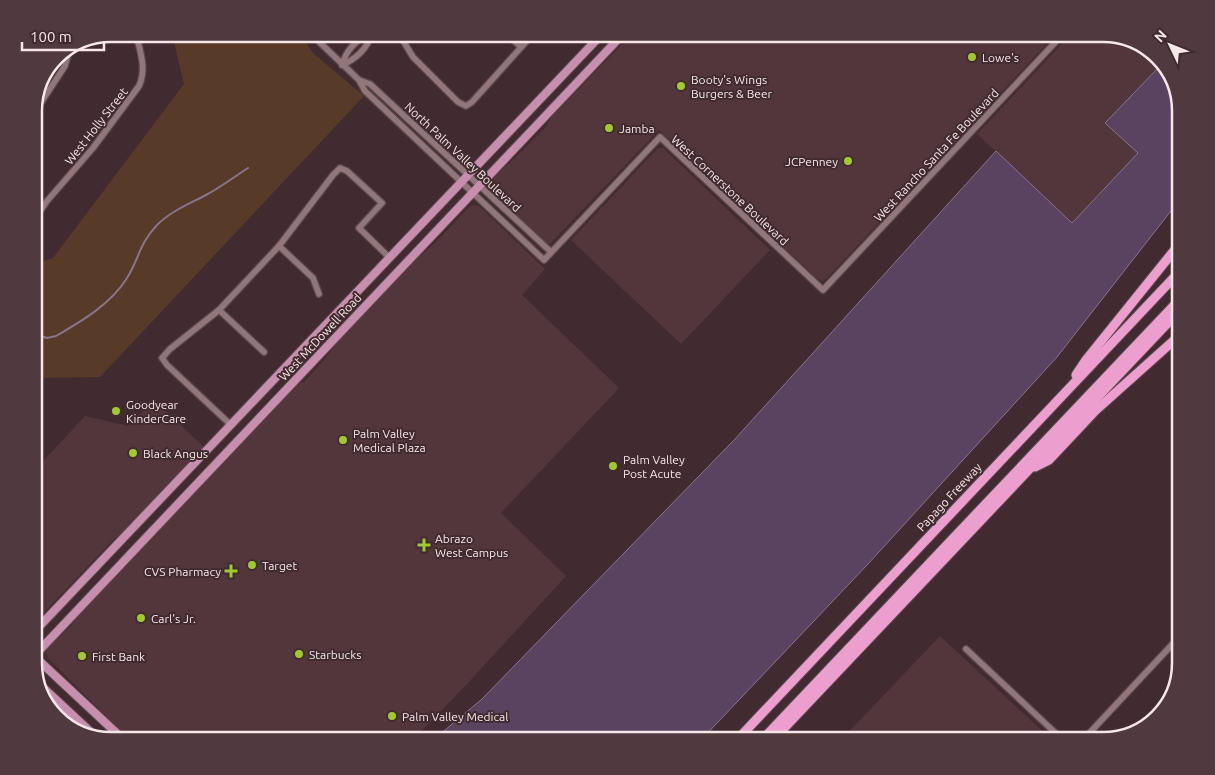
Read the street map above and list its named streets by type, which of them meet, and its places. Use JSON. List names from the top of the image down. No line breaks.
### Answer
{"streets":{"highway":["Papago Freeway"],"main road":["West McDowell Road"],"street":["West Holly Street","West Rancho Santa Fe Boulevard","North Palm Valley Boulevard","West Cornerstone Boulevard"]},"crossings":[["West Rancho Santa Fe Boulevard","West Cornerstone Boulevard"],["North Palm Valley Boulevard","West Cornerstone Boulevard"],["North Palm Valley Boulevard","West McDowell Road"]],"places":{"other":["Lowe's","Booty's Wings Burgers & Beer","Jamba","JCPenney","Goodyear KinderCare","Palm Valley Medical Plaza","Black Angus","Palm Valley Post Acute","Target","Carl's Jr.","Starbucks","First Bank","Palm Valley Medical"],"health":["Abrazo West Campus","CVS Pharmacy"]},"scale_bar":"100 m","north":"top left"}
